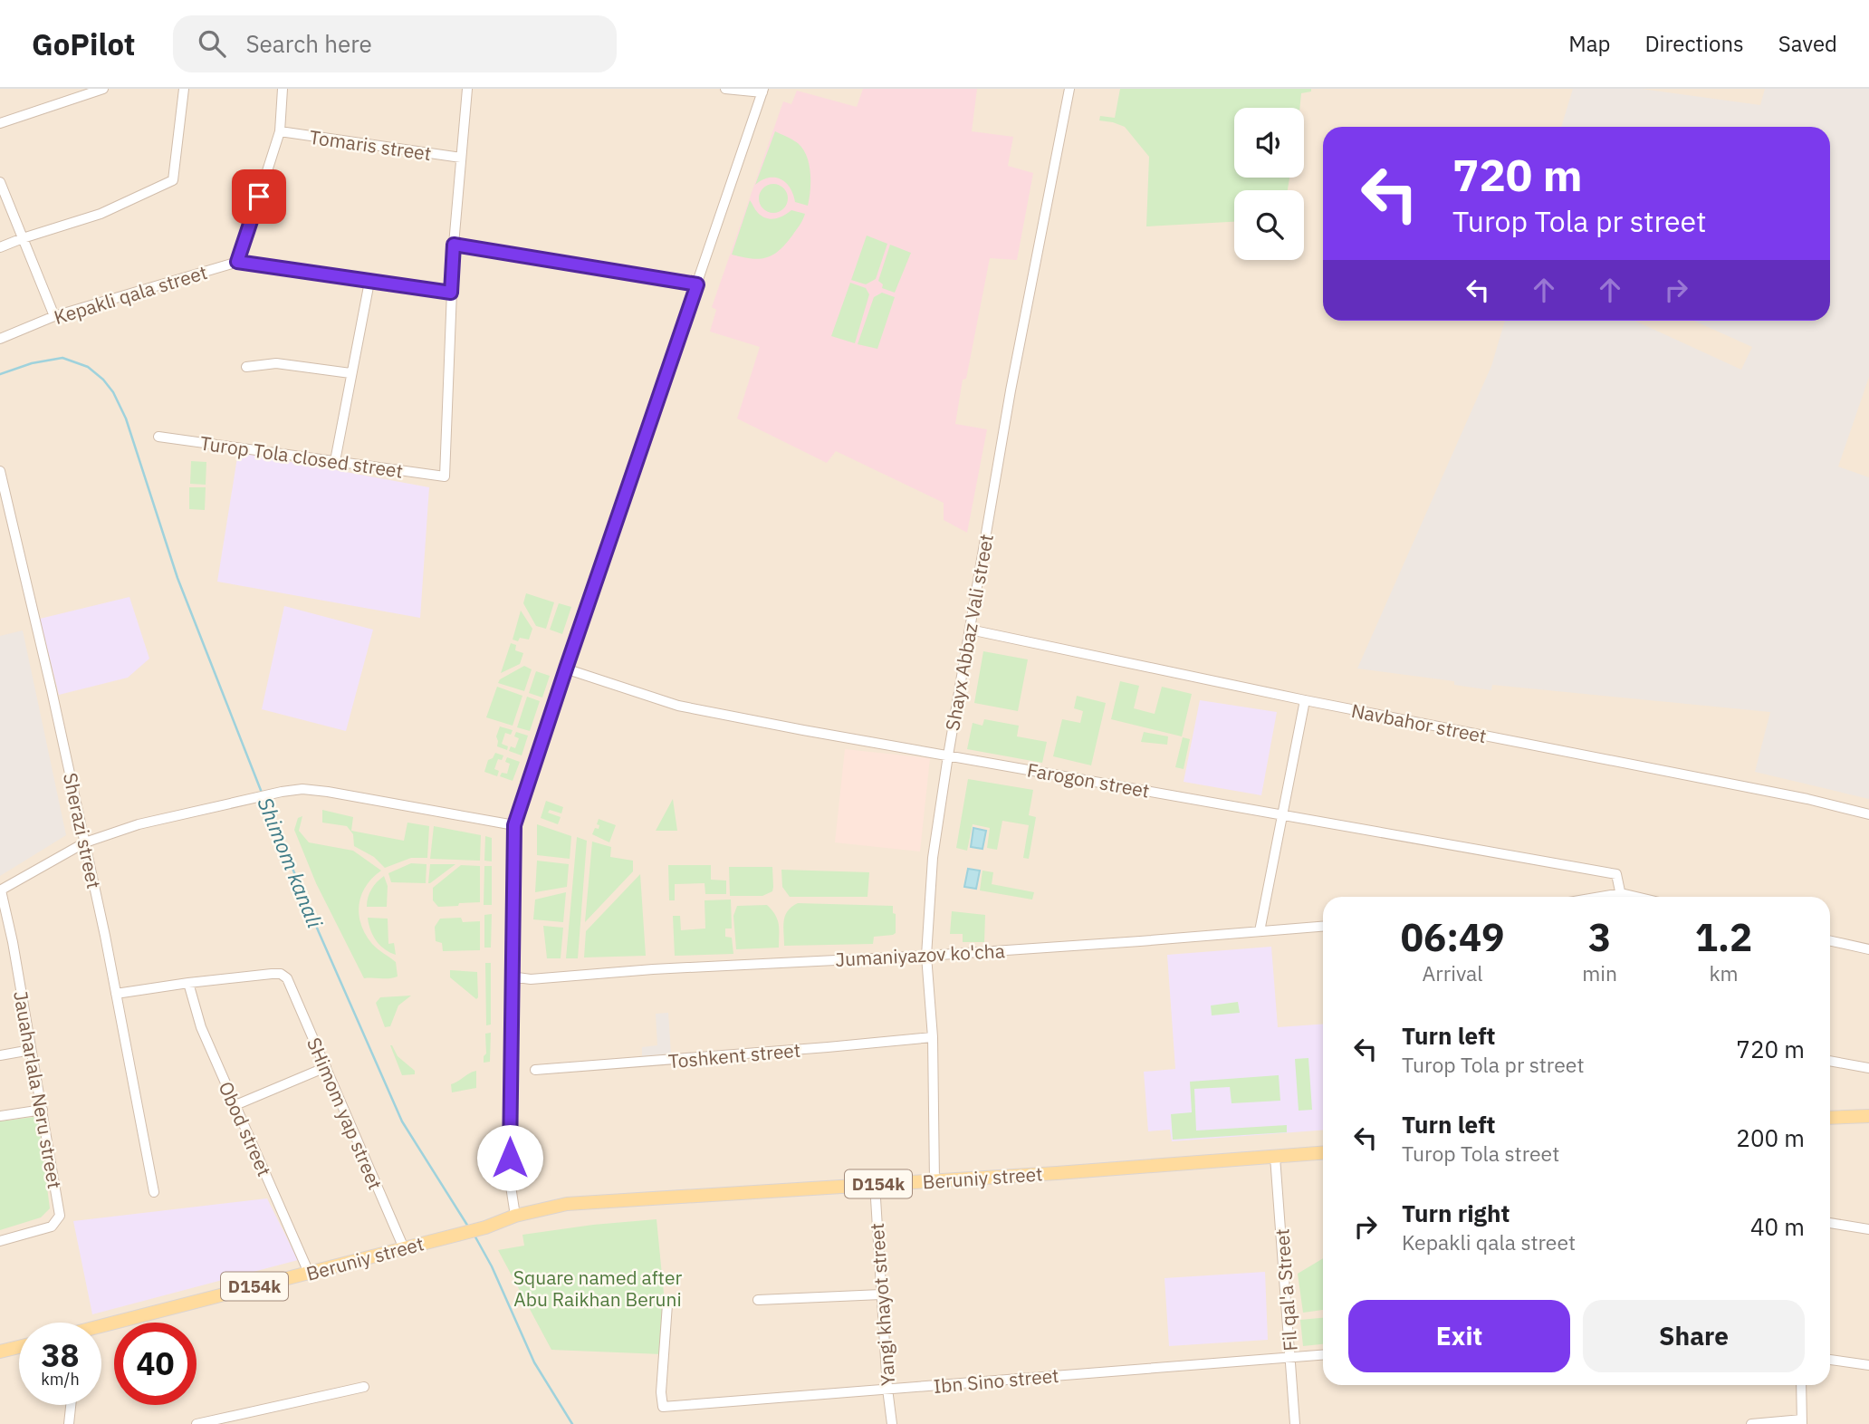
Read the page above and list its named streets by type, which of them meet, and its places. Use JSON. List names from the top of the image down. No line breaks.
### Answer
{"streets":{"main road":["Beruniy street","D154k"],"street":["Tomaris street","Kepakli qala street","Turop Tola closed street","Shayx Abbaz Vali street","Navbahor street","Farogon street","Sherazi street","Jumaniyazov ko'cha","Toshkent street","Jauaharlala Neru street","SHimom yap street","Obod street","Fil qal'a Street","Yangi khayot street","Ibn Sino street"]},"crossings":[["Kepakli qala street","Turop Tola closed street"],["Shayx Abbaz Vali street","Navbahor street"],["Shayx Abbaz Vali street","Farogon street"],["Shayx Abbaz Vali street","Jumaniyazov ko'cha"],["Shayx Abbaz Vali street","Toshkent street"],["Shayx Abbaz Vali street","Beruniy street"],["SHimom yap street","Obod street"],["SHimom yap street","Beruniy street"],["Obod street","Beruniy street"],["Beruniy street","Fil qal'a Street"],["Beruniy street","Yangi khayot street"],["Fil qal'a Street","Ibn Sino street"],["Yangi khayot street","Ibn Sino street"]],"water":["Shimom kanali"],"parks":["Square named after Abu Raikhan Beruni"],"page":{"header":"GoPilot","search":"Search here","nav":["Map","Directions","Saved"],"turn":["720 m","Turop Tola pr street"],"eta":["06:49","Arrival","3","min","1.2","km"],"list":[{"name":"Turn left","note":"Turop Tola pr street","value":"720 m"},{"name":"Turn left","note":"Turop Tola street","value":"200 m"},{"name":"Turn right","note":"Kepakli qala street","value":"40 m"}],"buttons":["Exit","Share"],"speed":"38 km/h","limit":"40"}}
